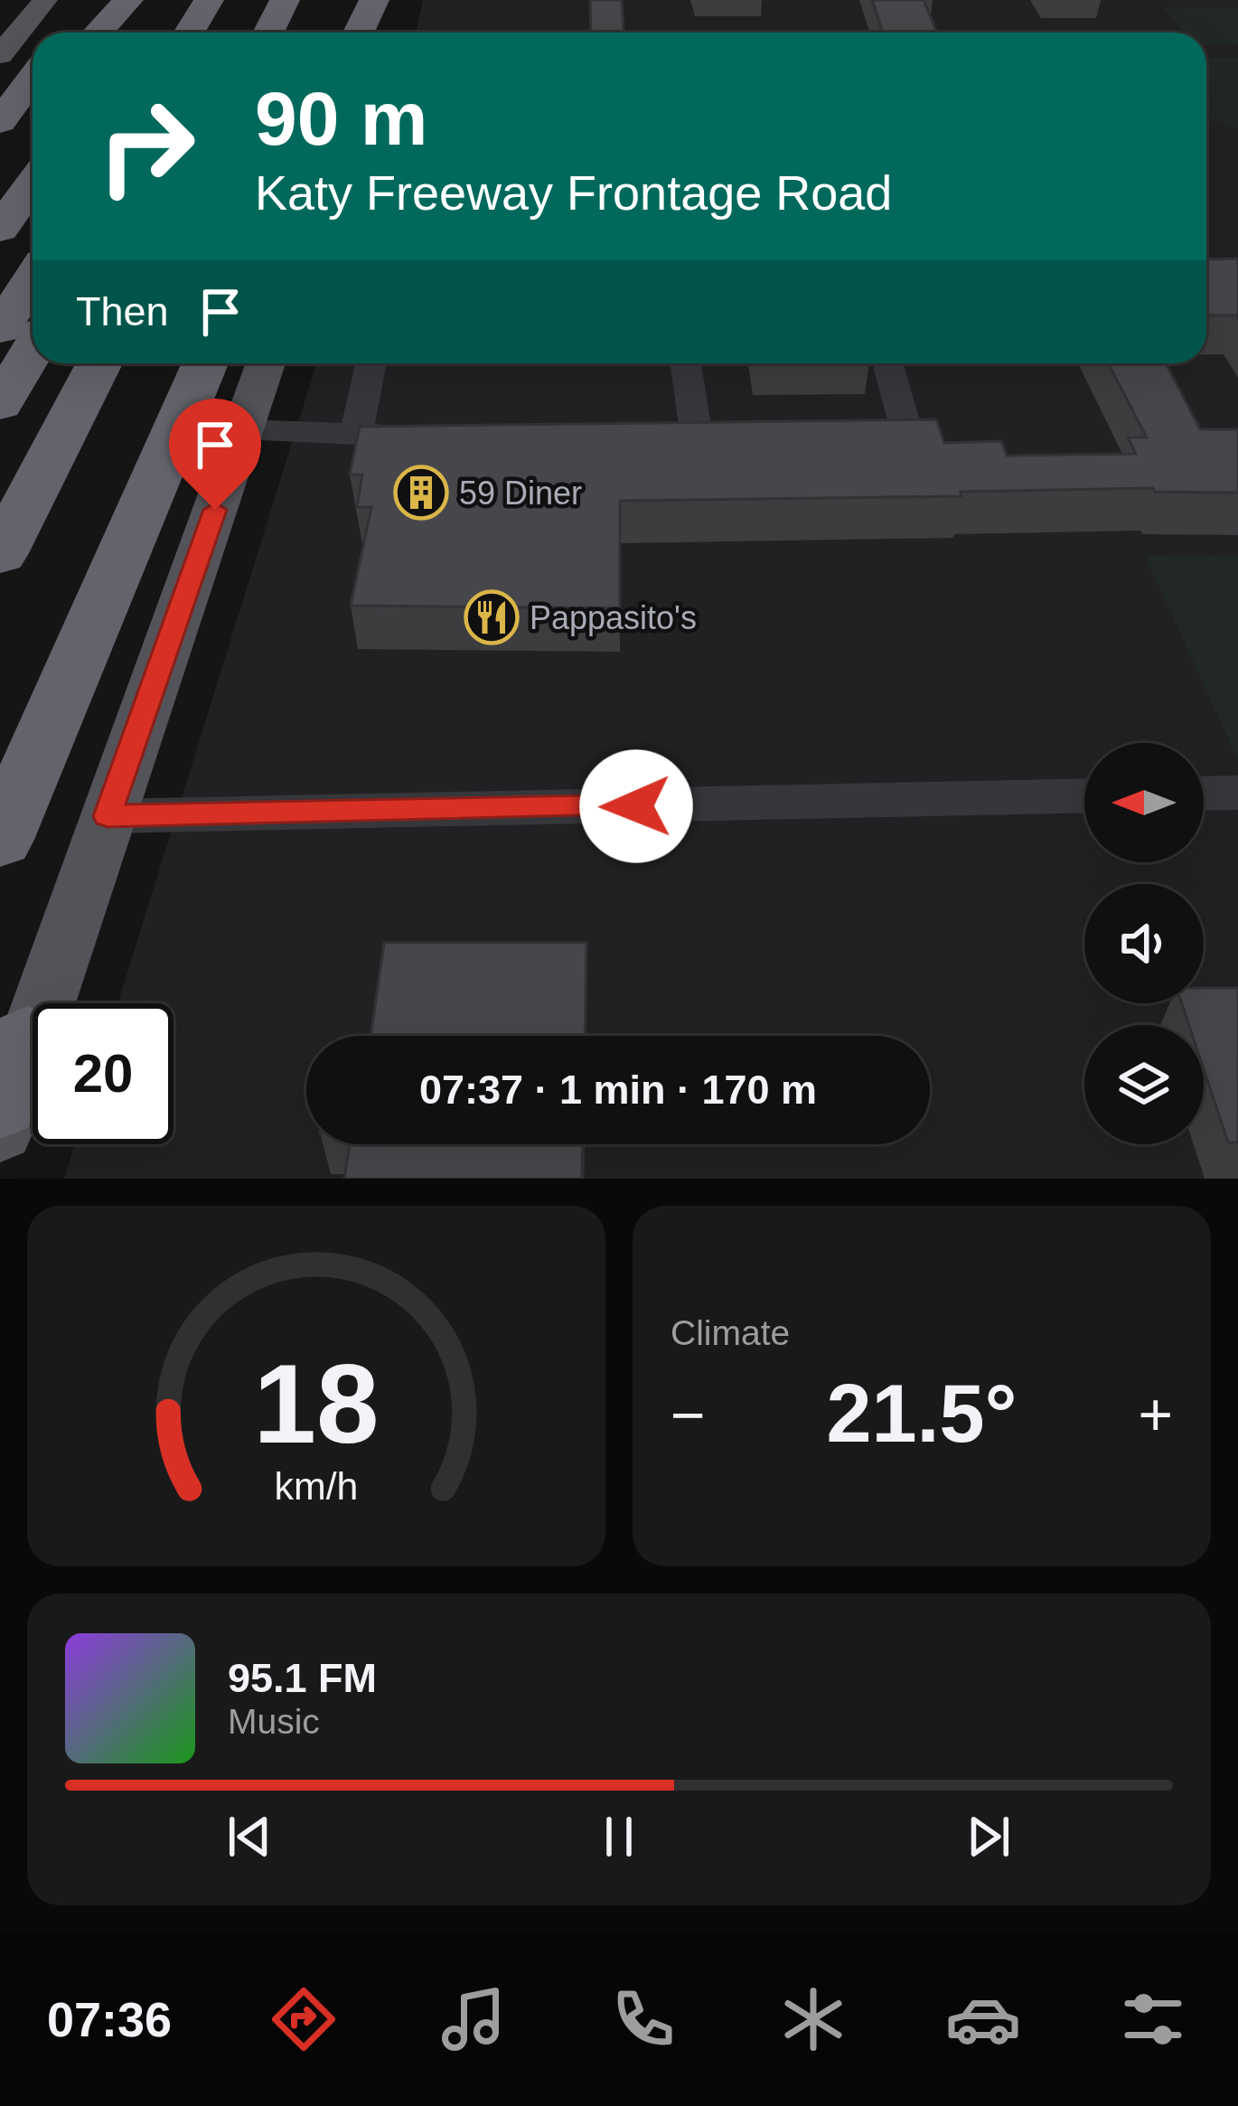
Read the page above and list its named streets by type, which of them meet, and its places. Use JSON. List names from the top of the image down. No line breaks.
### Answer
{"places":{"building":["59 Diner"],"restaurant":["Pappasito's"]},"north":"left","page":{"turn":["90 m","Katy Freeway Frontage Road"],"then":"Then","limit":"20","trip":"07:37 · 1 min · 170 m","tile":"Climate","heat":["−","21.5°","+"],"song":["95.1 FM","Music"],"tabs":"07:36","gauge":["18","km/h"]}}
